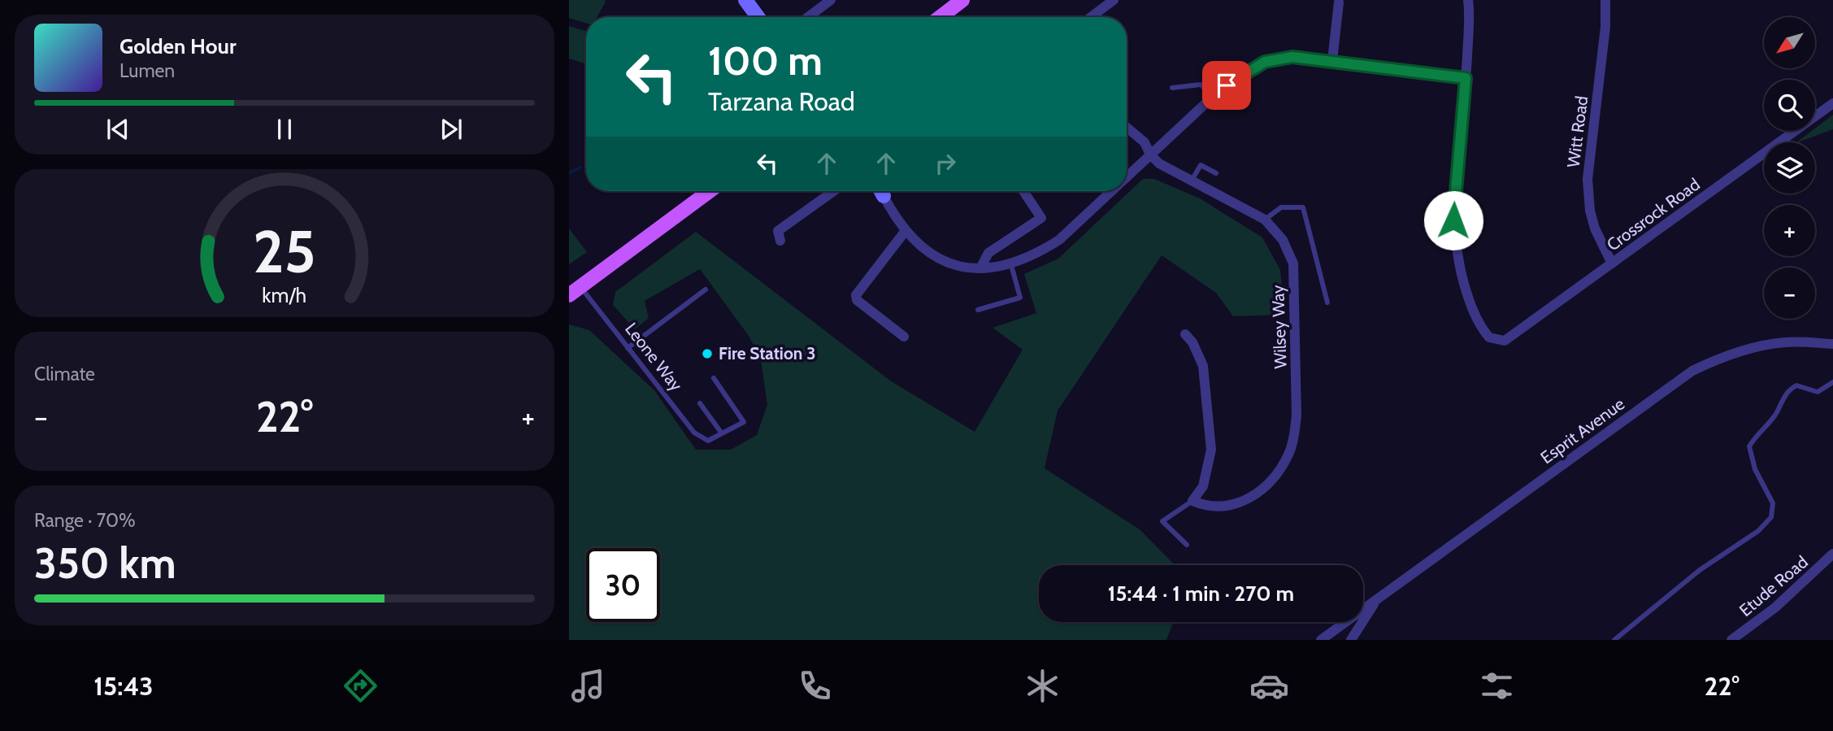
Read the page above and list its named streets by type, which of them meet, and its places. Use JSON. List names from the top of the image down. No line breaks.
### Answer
{"streets":{"street":["Witt Road","Crossrock Road","Wilsey Way","Esprit Avenue","Etude Road"],"lane":["Leone Way"]},"crossings":[["Witt Road","Crossrock Road"]],"places":["Fire Station 3"],"north":"bottom left","page":{"map_buttons":["+","−"],"turn":["100 m","Tarzana Road"],"song":["Golden Hour","Lumen"],"tile":["Climate",["Range · 70%","350 km"]],"heat":["−","22°","+"],"limit":"30","trip":"15:44 · 1 min · 270 m","tabs":["15:43","22°"],"gauge":["25","km/h"]}}
